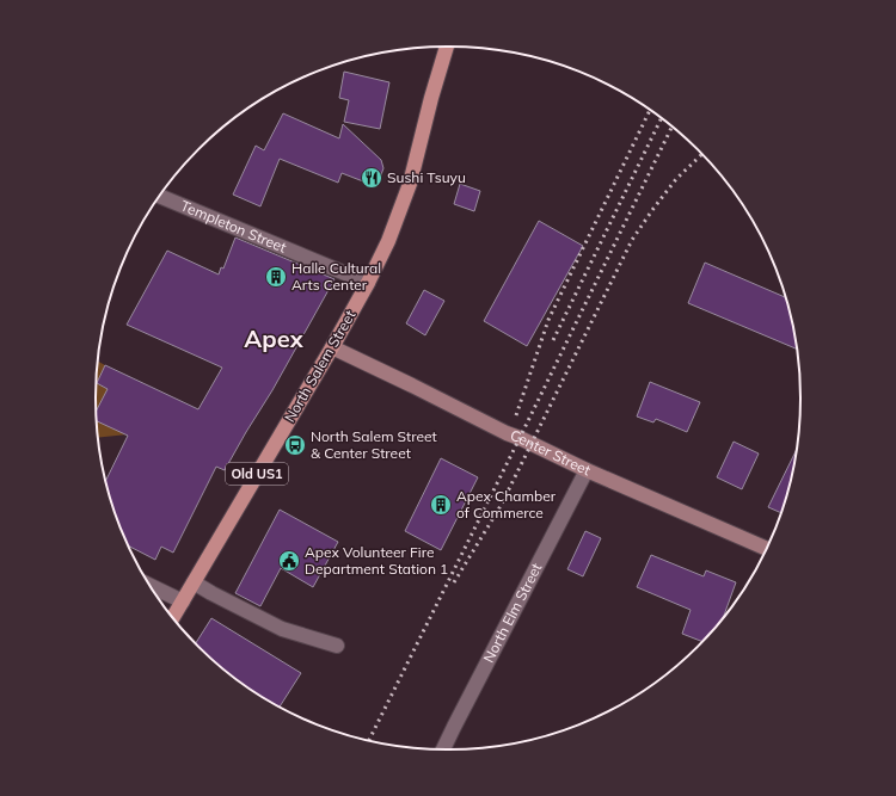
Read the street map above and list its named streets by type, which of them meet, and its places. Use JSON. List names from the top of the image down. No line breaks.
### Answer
{"streets":{"main road":["North Salem Street","Center Street","Old US1"],"street":["Templeton Street","North Elm Street"]},"crossings":[["Templeton Street","North Salem Street"],["North Salem Street","Center Street"],["Center Street","North Elm Street"]],"districts":["Apex"],"places":{"restaurant":["Sushi Tsuyu"],"building":["Halle Cultural Arts Center","Apex Chamber of Commerce"],"bus stop":["North Salem Street & Center Street"],"public building":["Apex Volunteer Fire Department Station 1"]}}
